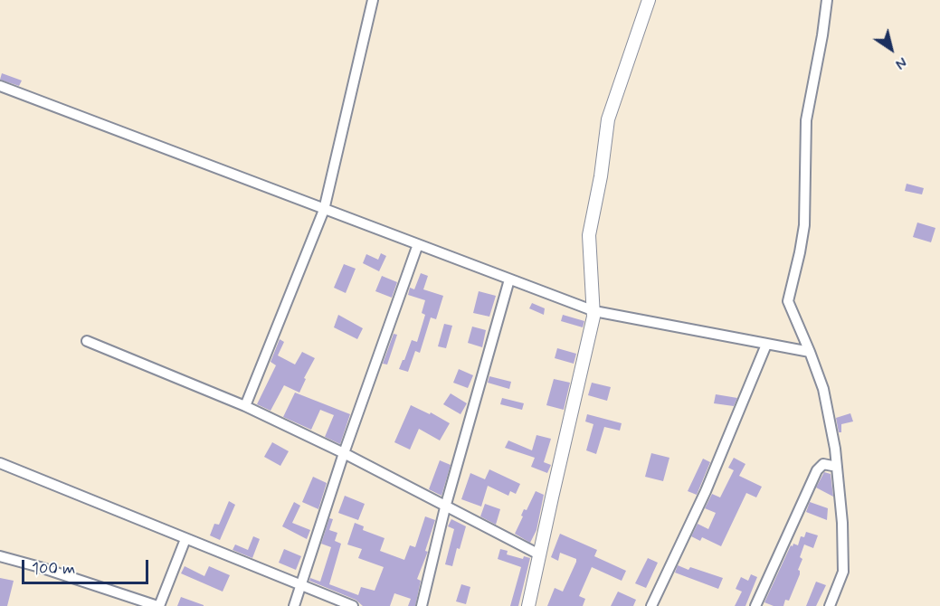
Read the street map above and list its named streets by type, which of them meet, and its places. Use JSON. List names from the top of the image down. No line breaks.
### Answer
{"scale_bar":"100 m","north":"bottom right"}
